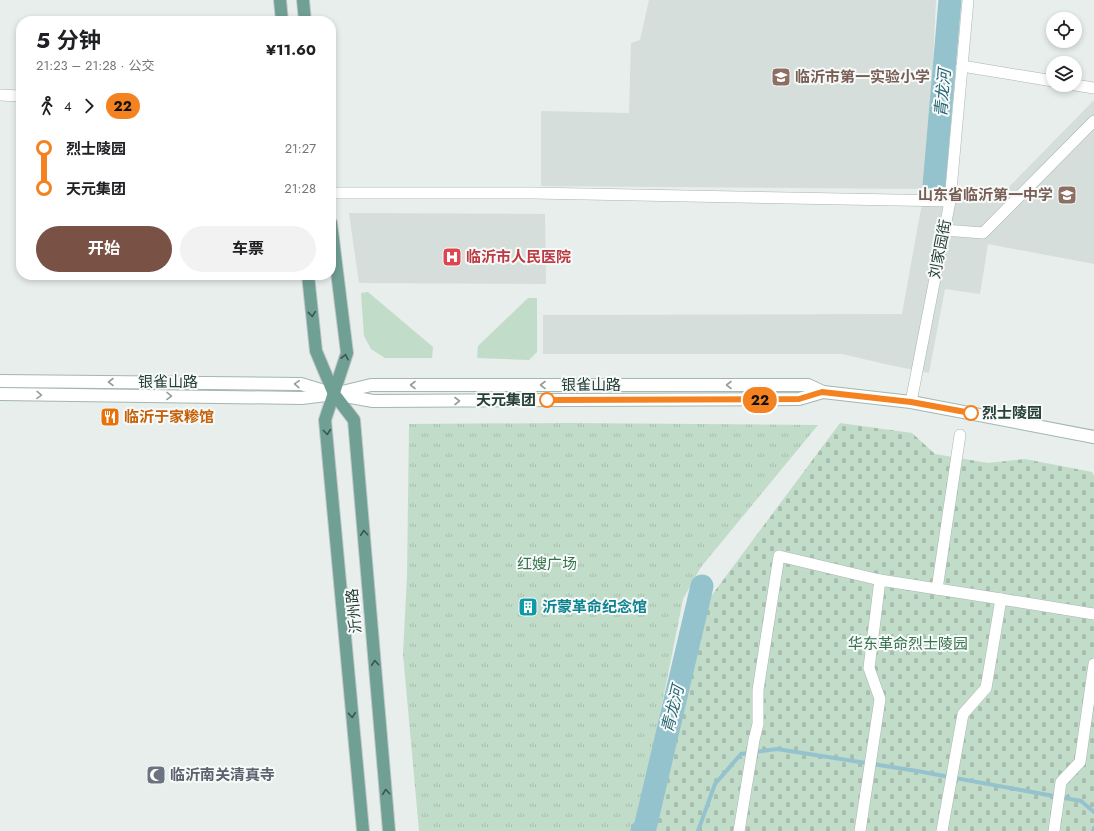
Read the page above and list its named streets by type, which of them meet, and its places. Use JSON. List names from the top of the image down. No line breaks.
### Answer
{"streets":{"main road":["银雀山路","沂州路"],"street":["刘家园街"]},"crossings":[["刘家园街","银雀山路"],["银雀山路","沂州路"]],"water":["青龙河"],"parks":["红嫂广场","华东革命烈士陵园"],"places":{"school or university":["临沂市第一实验小学","山东省临沂第一中学"],"hospital":["临沂市人民医院"],"other":["天元集团","烈士陵园"],"restaurant":["临沂于家糁馆"],"building":["沂蒙革命纪念馆"],"mosque":["临沂南关清真寺"]},"lines":["bus line 22"],"page":{"on_map":"22","heading":["5 分钟","21:23 – 21:28 · 公交","¥11.60"],"legs":["4","22"],"list":[{"name":"烈士陵园","value":"21:27"},{"name":"天元集团","value":"21:28"}],"buttons":["开始","车票"]}}
